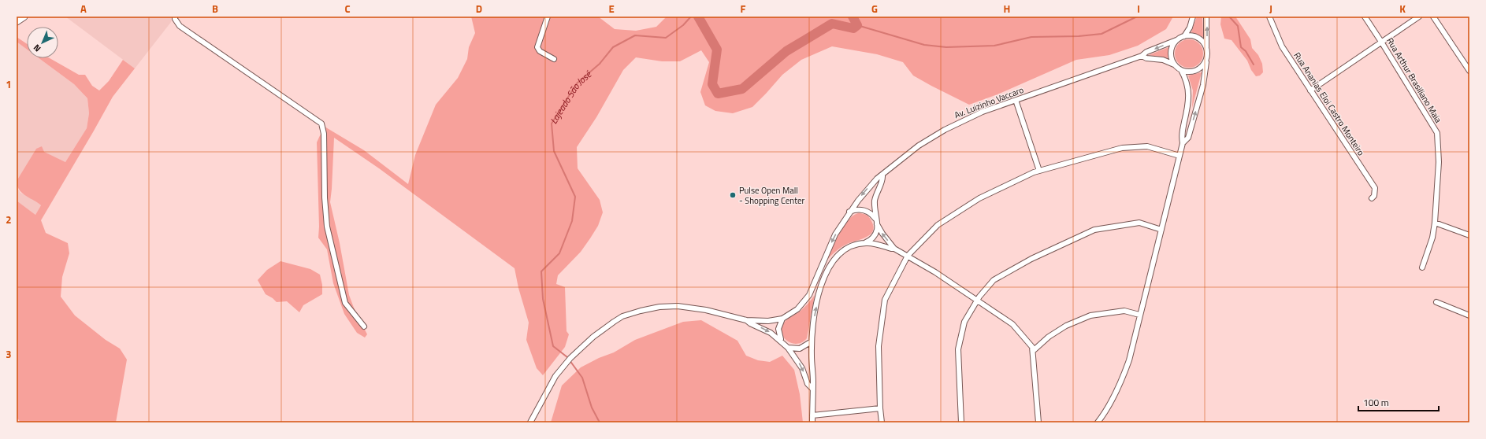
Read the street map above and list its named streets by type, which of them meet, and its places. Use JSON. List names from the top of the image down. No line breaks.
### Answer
{"streets":{"street":["Rua Arthur Brasiliano Maia","Av. Luizinho Vaccaro","Rua Ananias Eloi Castro Monteiro"]},"one_way":["Av. Luizinho Vaccaro"],"water":["Lajeado São José"],"places":["Pulse Open Mall - Shopping Center"],"scale_bar":"100 m","north":"bottom left","grid":{"columns":["A","B","C","D","E","F","G","H","I","J","K"],"rows":["1","2","3"]}}
